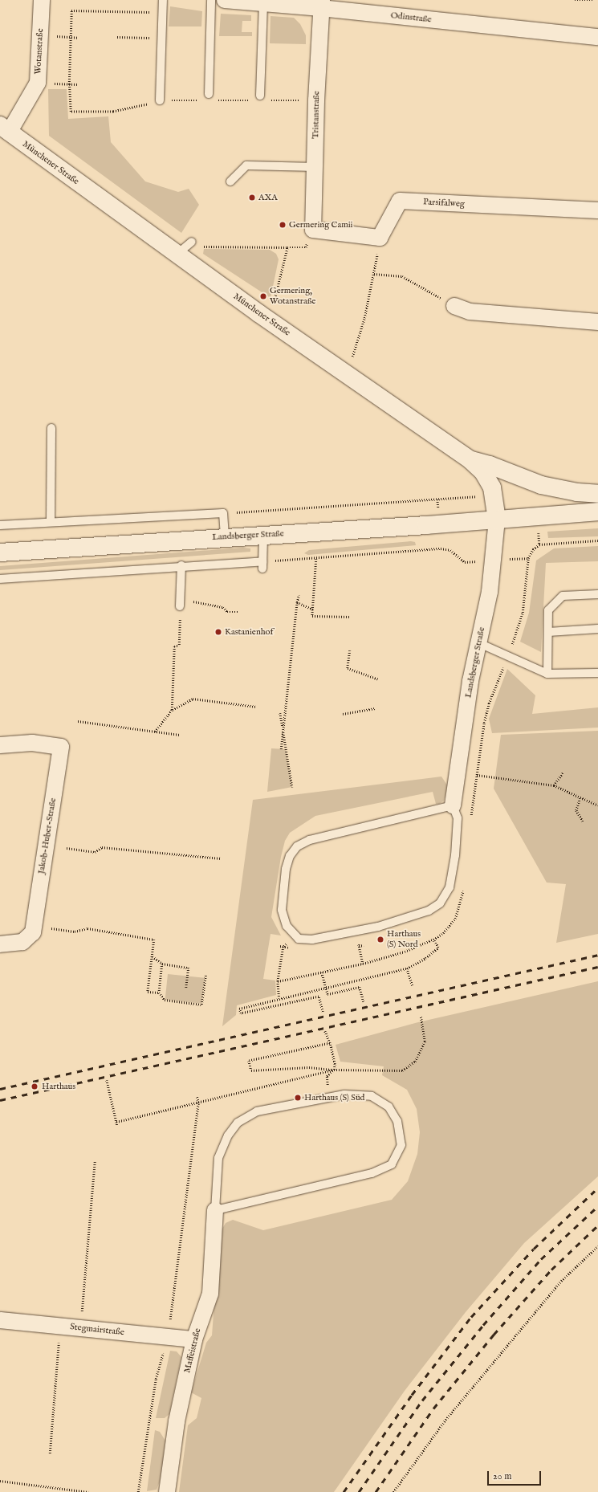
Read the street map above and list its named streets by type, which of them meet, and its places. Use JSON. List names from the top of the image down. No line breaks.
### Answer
{"streets":{"street":["Odinstraße","Wotanstraße","Tristanstraße","Münchener Straße","Parsifalweg","Landsberger Straße","Jakob-Huber-Straße","Stegmairstraße","Maffeistraße"]},"crossings":[["Odinstraße","Tristanstraße"],["Wotanstraße","Münchener Straße"],["Tristanstraße","Parsifalweg"],["Münchener Straße","Landsberger Straße"],["Stegmairstraße","Maffeistraße"]],"places":["AXA","Germering Camii","Germering, Wotanstraße","Kastanienhof","Harthaus (S) Nord","Harthaus","Harthaus (S) Süd"],"scale_bar":"20 m"}
